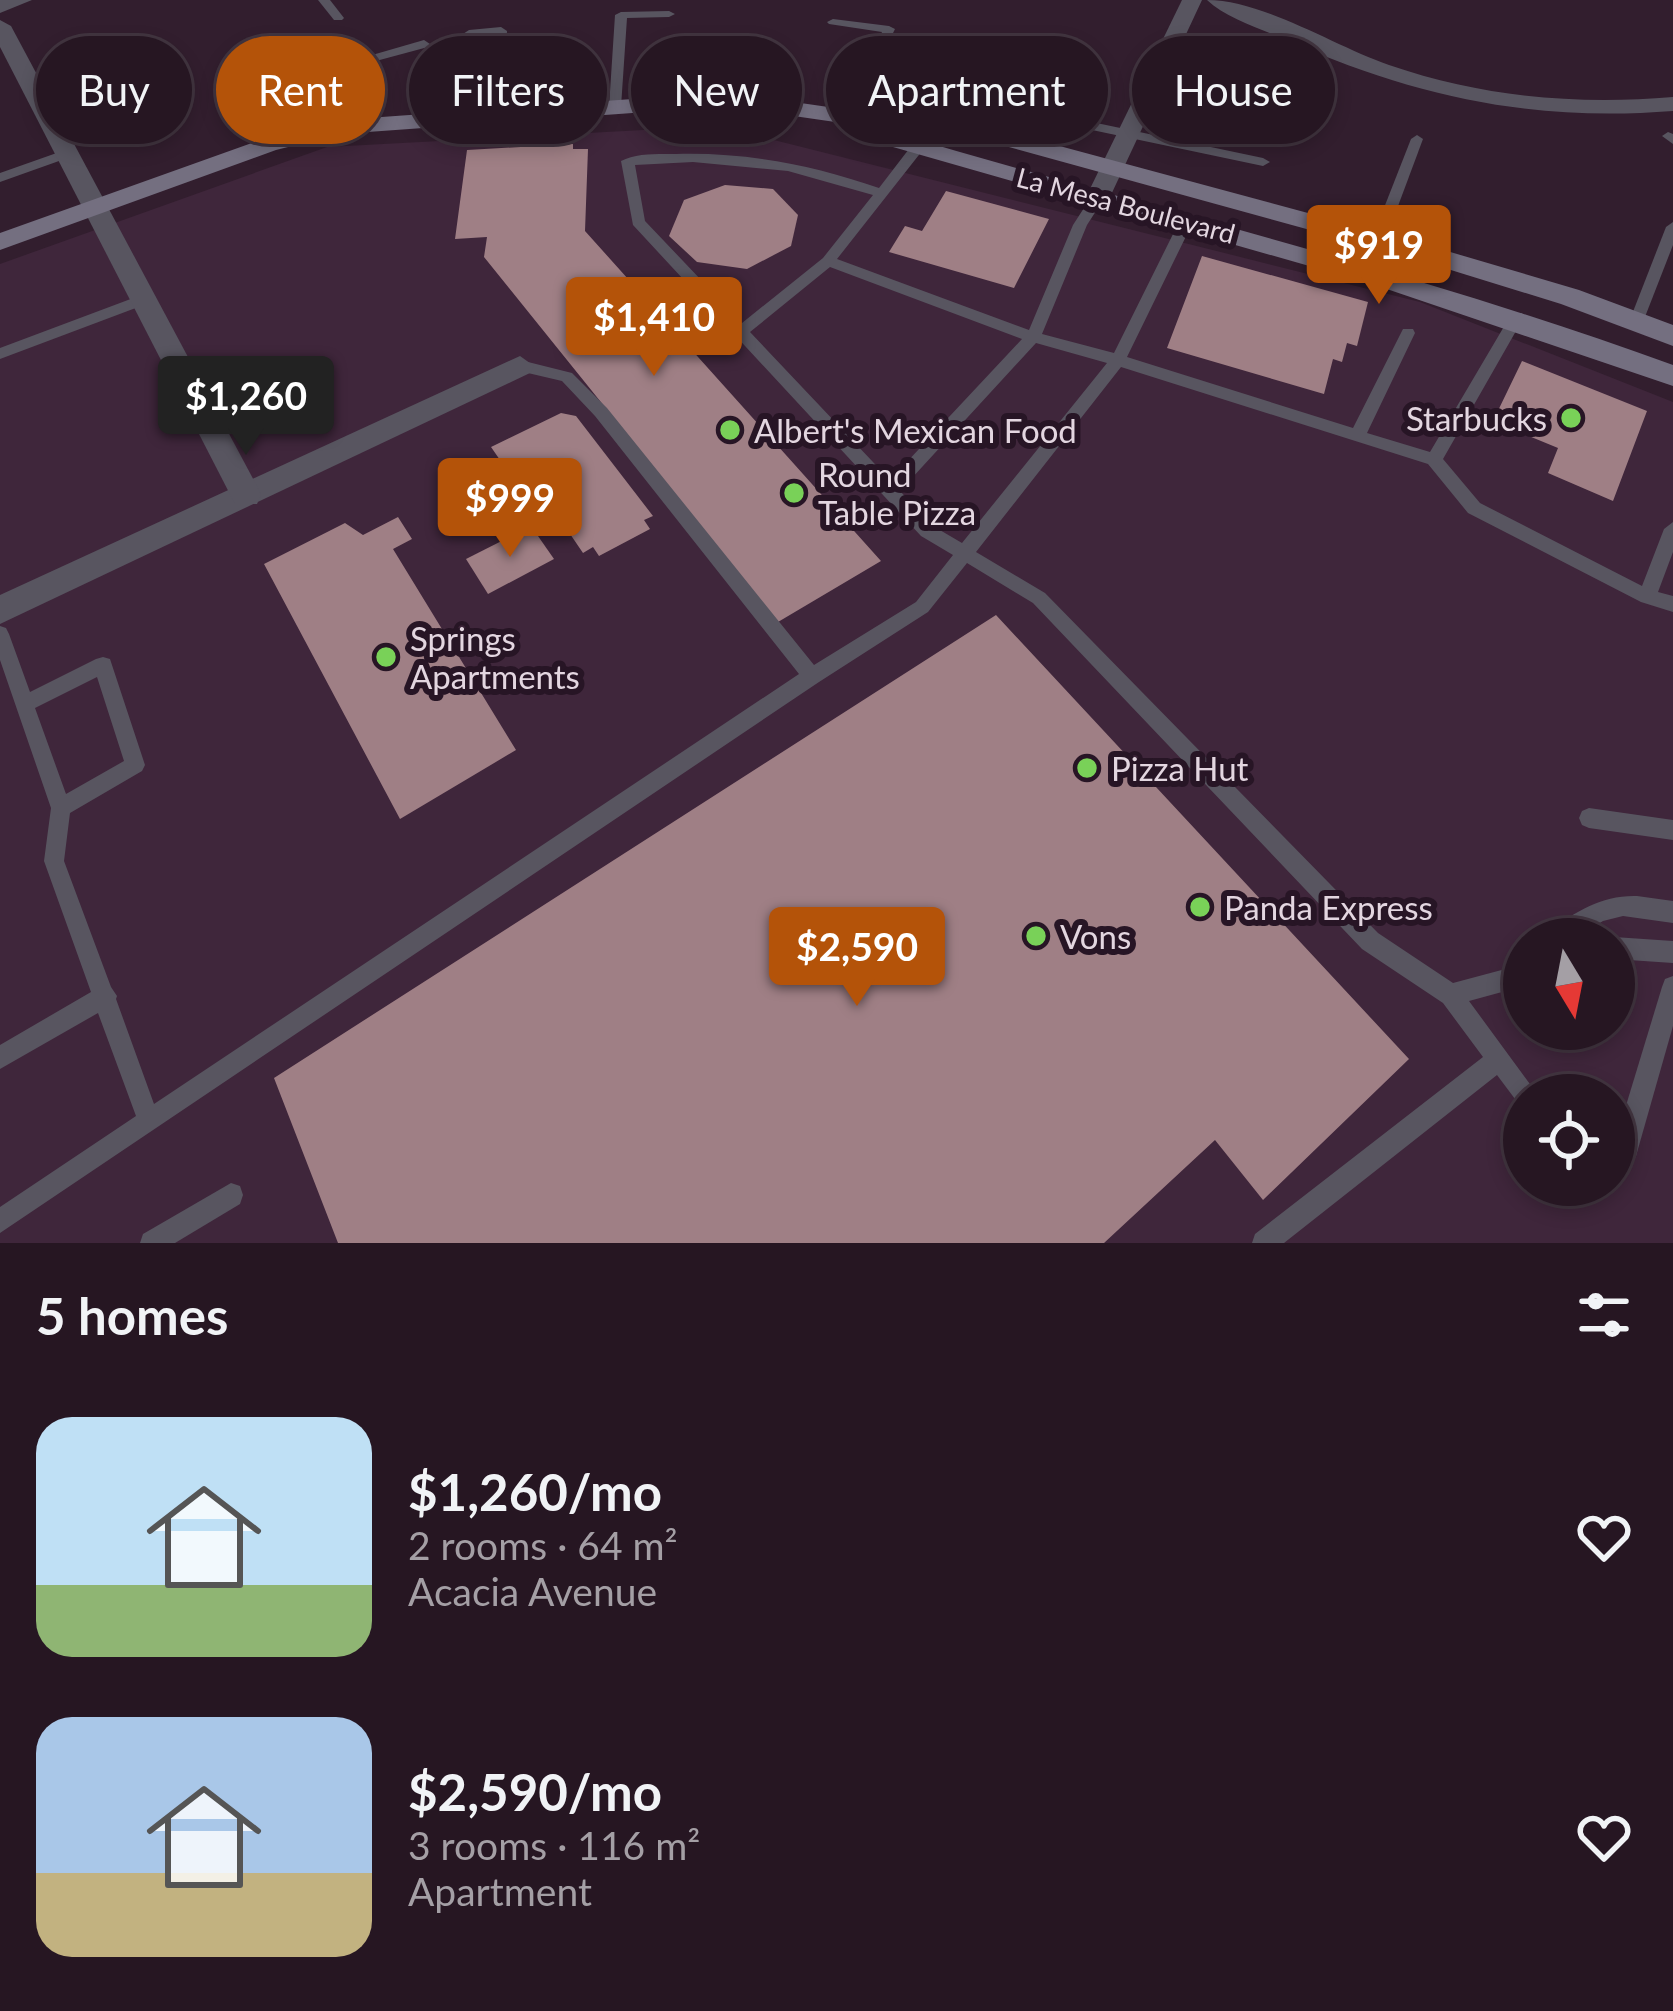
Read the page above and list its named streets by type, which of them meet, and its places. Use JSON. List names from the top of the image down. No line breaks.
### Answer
{"streets":{"main road":["La Mesa Boulevard"]},"places":["Starbucks","Albert's Mexican Food","Round Table Pizza","Springs Apartments","Pizza Hut","Panda Express","Vons"],"north":"bottom","page":{"chip":["Buy","Rent","Filters","New","Apartment","House"],"price":["$919","$1,410","$1,260","$999","$2,590"],"heading":"5 homes","list":[{"name":"$1,260/mo","note":"2 rooms · 64 m² · Acacia Avenue"},{"name":"$2,590/mo","note":"3 rooms · 116 m² · Apartment"}]}}
